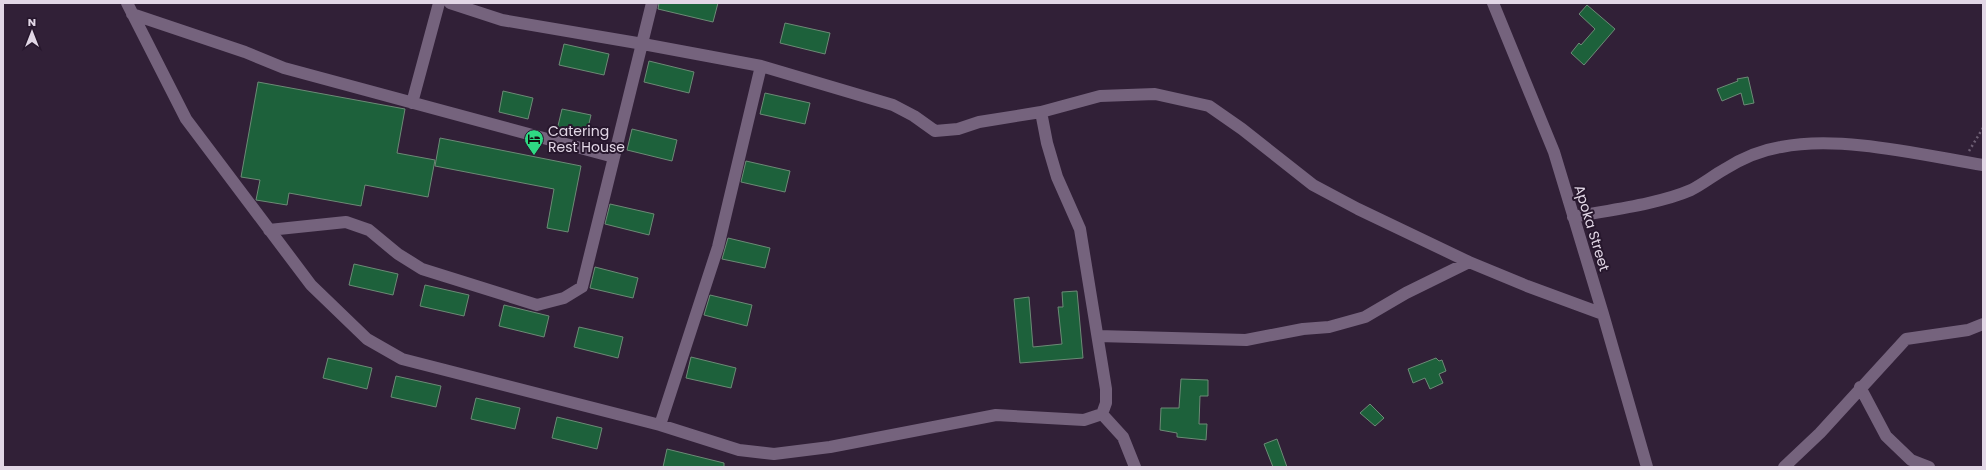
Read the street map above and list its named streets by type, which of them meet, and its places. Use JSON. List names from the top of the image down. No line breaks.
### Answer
{"streets":{"street":["Apoka Street"]},"places":{"hotel":["Catering Rest House"]},"north":"top"}
